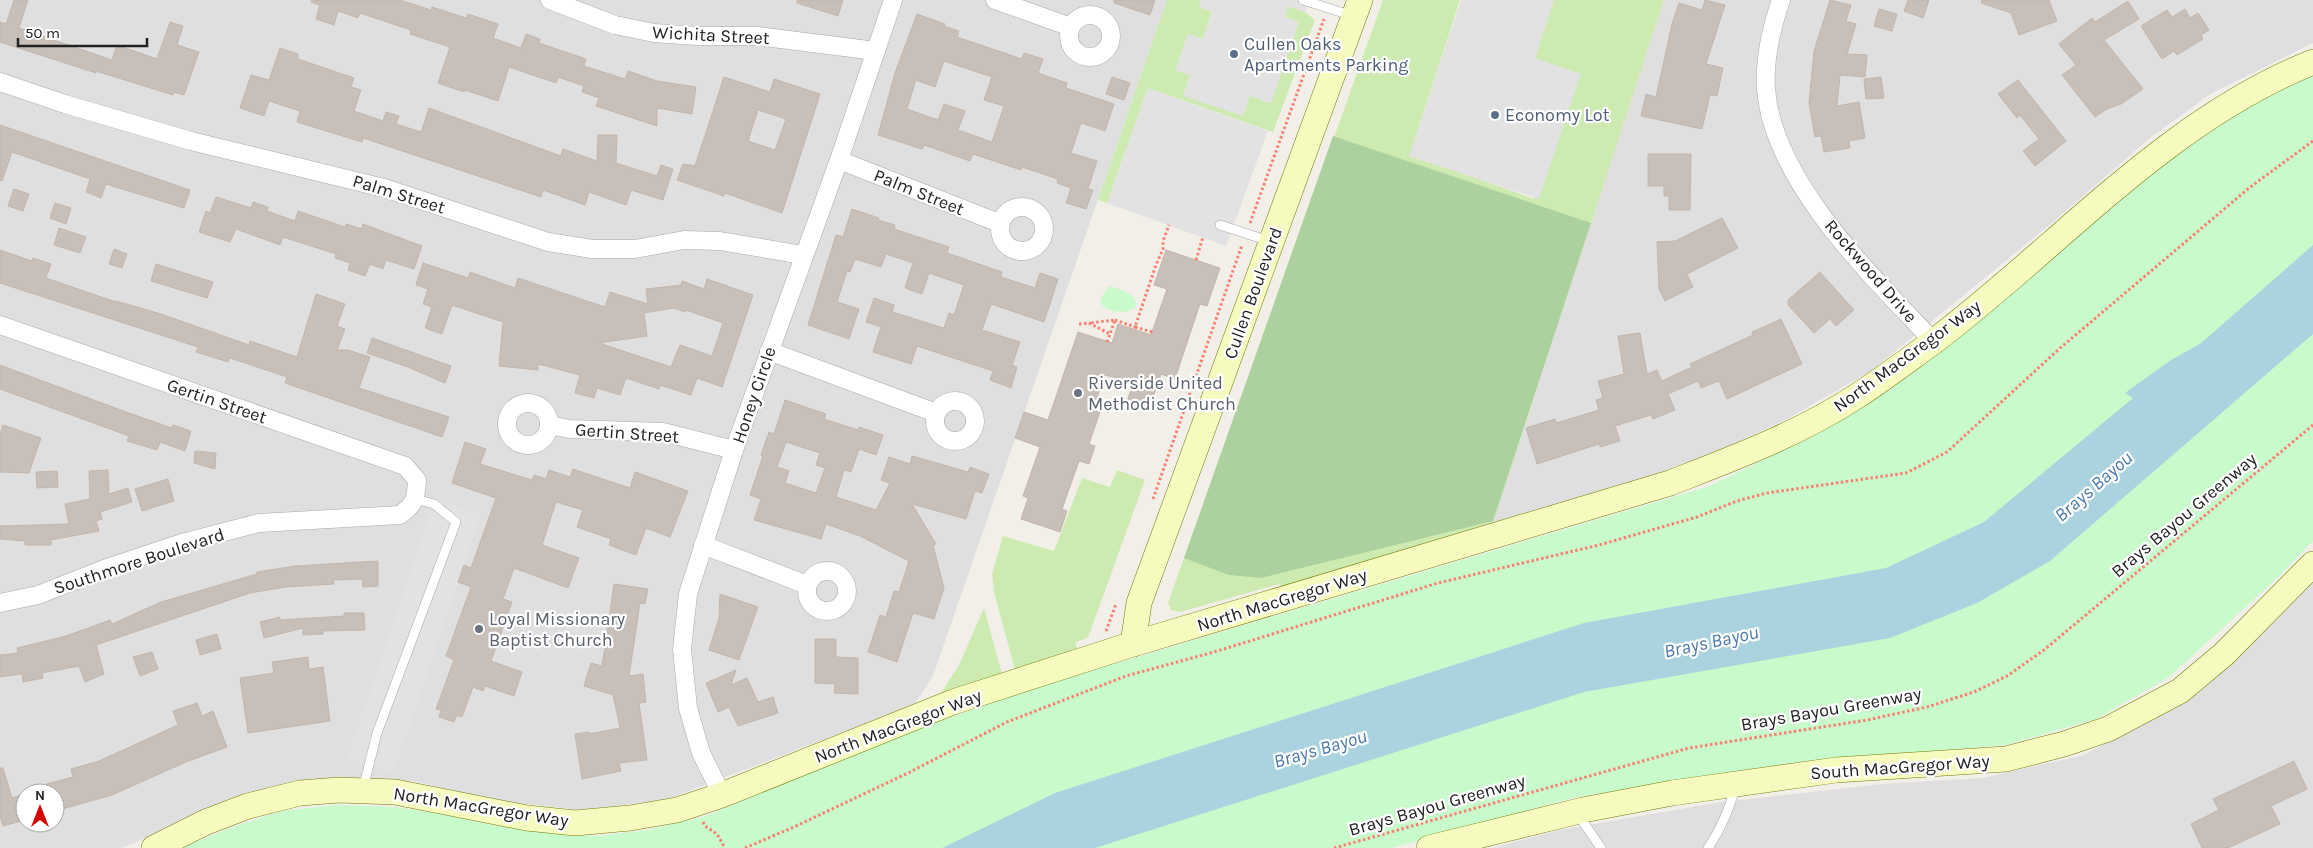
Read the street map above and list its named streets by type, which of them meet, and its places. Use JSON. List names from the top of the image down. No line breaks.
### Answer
{"streets":{"street":["Wichita Street","Palm Street","Rockwood Drive","Cullen Boulevard","North MacGregor Way","Honey Circle","Gertin Street","Southmore Boulevard","South MacGregor Way"],"path":["Brays Bayou Greenway"]},"crossings":[["Wichita Street","Honey Circle"],["Palm Street","Honey Circle"],["Rockwood Drive","North MacGregor Way"],["Cullen Boulevard","North MacGregor Way"],["North MacGregor Way","Honey Circle"],["Honey Circle","Gertin Street"],["Gertin Street","Southmore Boulevard"]],"water":["Brays Bayou"],"places":["Cullen Oaks Apartments Parking","Economy Lot","Riverside United Methodist Church","Loyal Missionary Baptist Church"],"scale_bar":"50 m","north":"top"}
